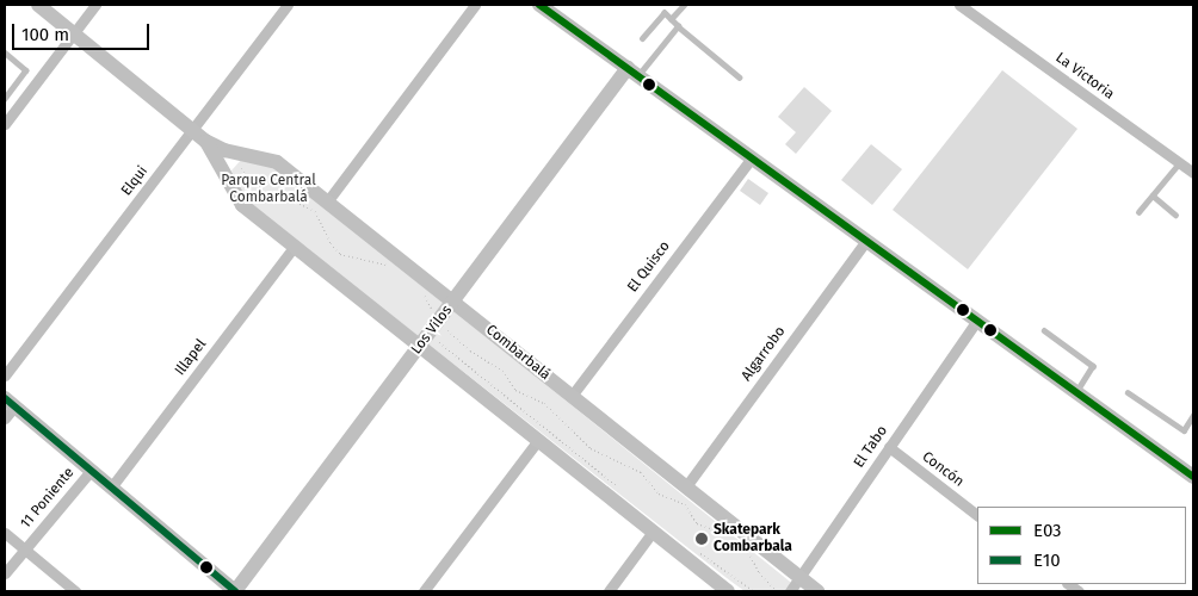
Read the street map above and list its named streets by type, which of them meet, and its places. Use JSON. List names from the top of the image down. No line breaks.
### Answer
{"streets":{"street":["La Victoria","Elqui","El Quisco","Los Vilos","Combarbalá","Algarrobo","Illapel","El Tabo","Concón","11 Poniente"]},"crossings":[["Elqui","Combarbalá"],["El Quisco","Combarbalá"],["Los Vilos","Combarbalá"],["Combarbalá","Algarrobo"],["Combarbalá","Illapel"],["Combarbalá","El Tabo"],["El Tabo","Concón"]],"parks":["Parque Central Combarbalá"],"places":["Skatepark Combarbala"],"lines":["transit line E03","transit line E10"],"legend":["E03","E10"],"scale_bar":"100 m"}
